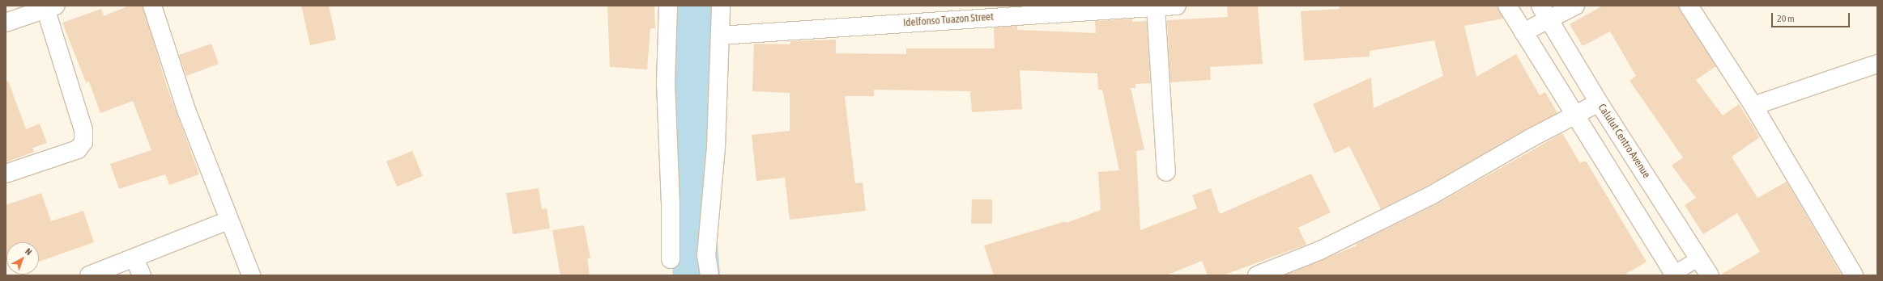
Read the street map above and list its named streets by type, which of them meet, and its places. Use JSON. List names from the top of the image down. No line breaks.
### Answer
{"streets":{"street":["Idelfonso Tuazon Street","Calulut Centro Avenue"]},"scale_bar":"20 m","north":"top right"}
